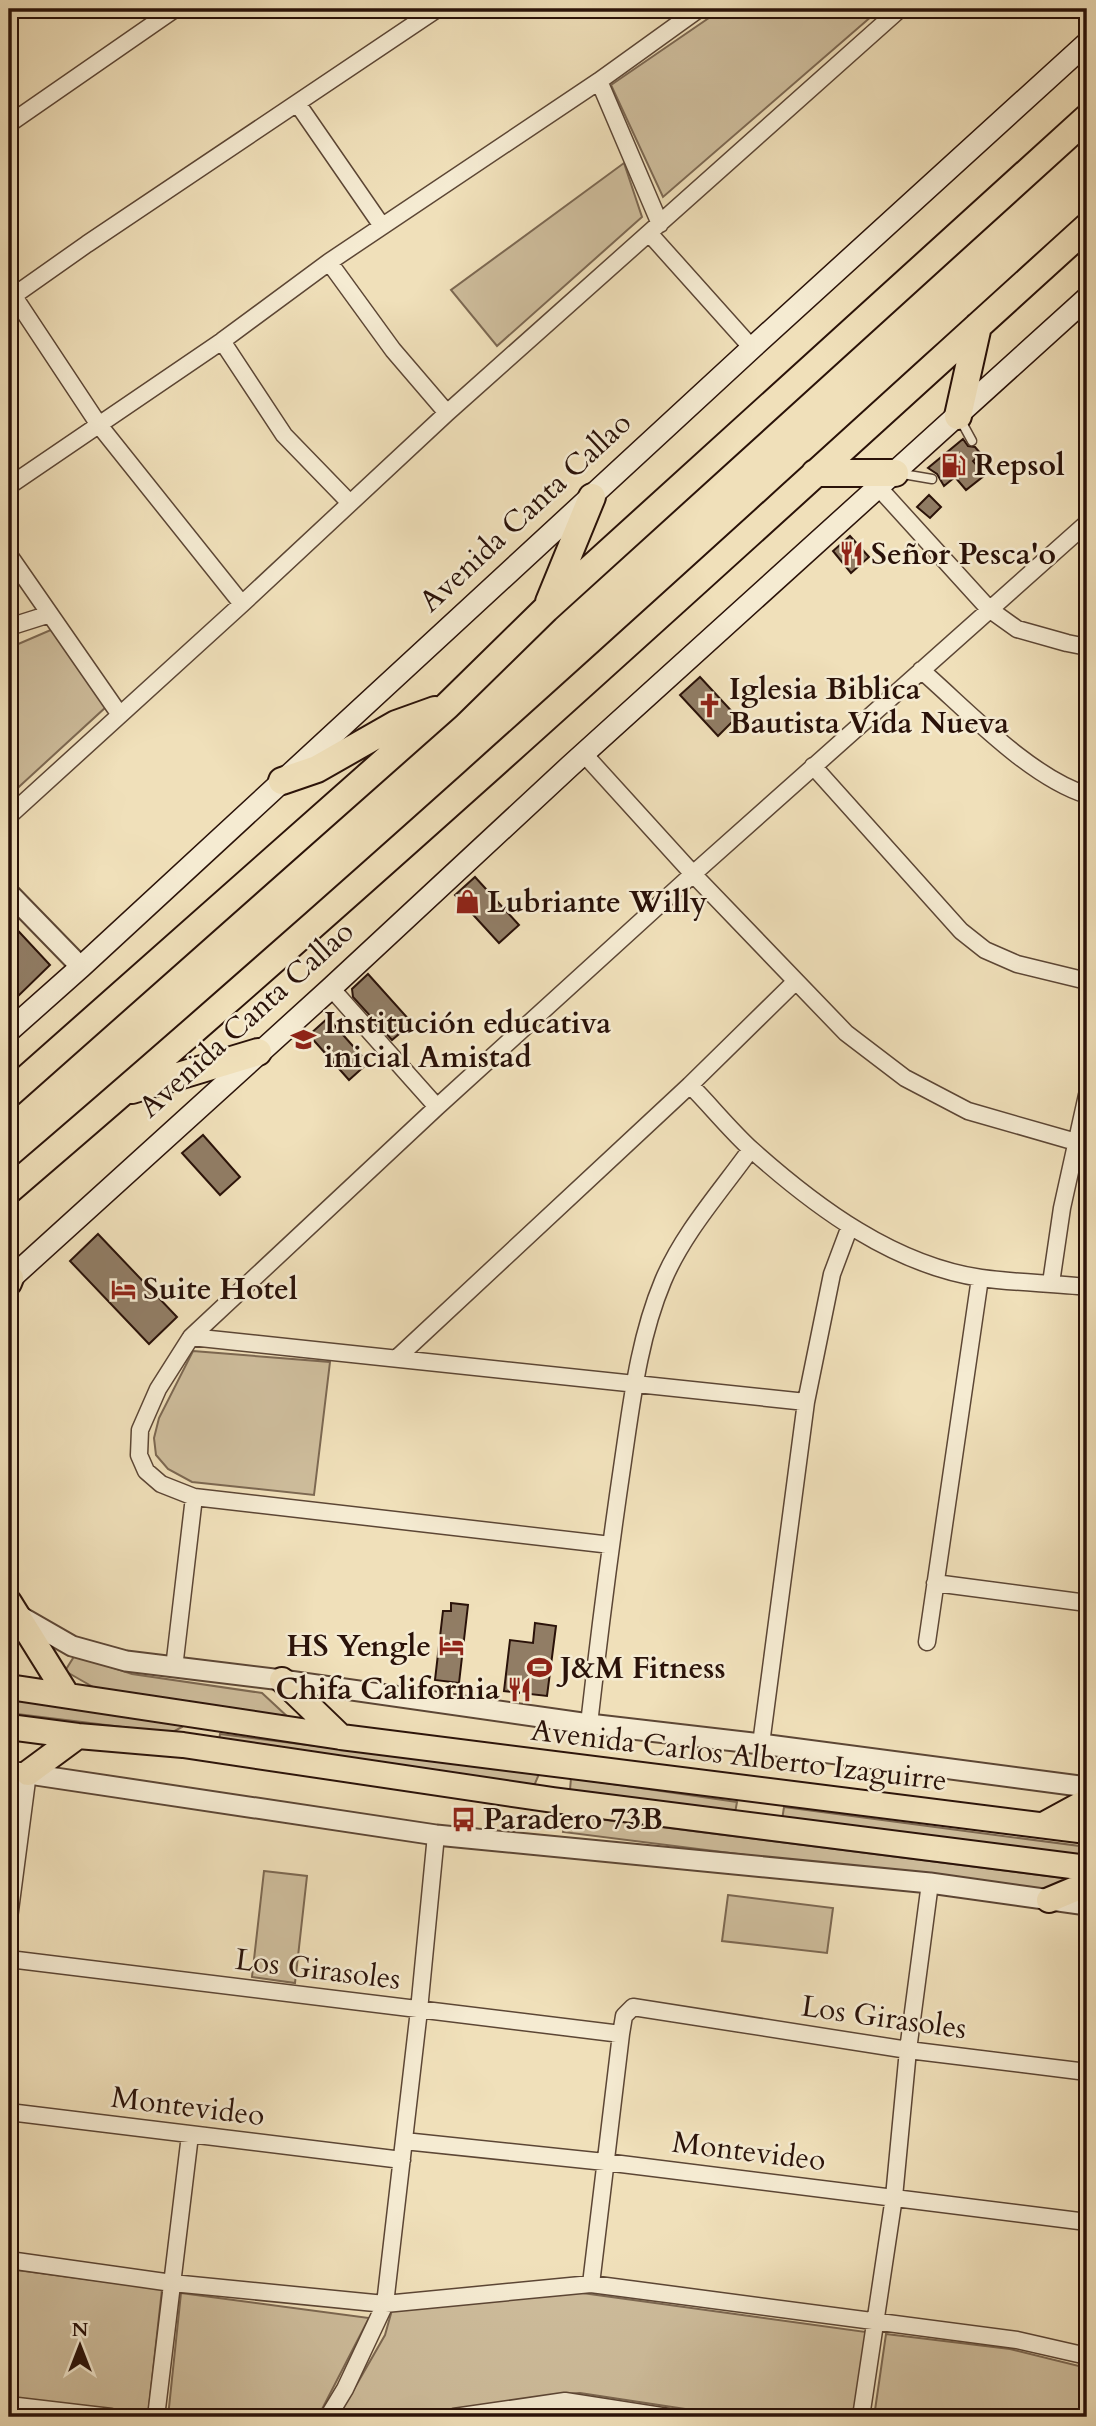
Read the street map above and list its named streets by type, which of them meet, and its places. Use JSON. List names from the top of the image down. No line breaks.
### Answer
{"streets":{"highway":["Avenida Canta Callao"],"main road":["Avenida Carlos Alberto Izaguirre"],"street":["Los Girasoles","Montevideo"]},"places":{"fuel station":["Repsol"],"restaurant":["Señor Pesca'o","Chifa California"],"church":["Iglesia Biblica Bautista Vida Nueva"],"shop":["Lubriante Willy"],"school or university":["Institución educativa inicial Amistad"],"hotel":["Suite Hotel","HS Yengle"],"sports":["J&M Fitness"],"bus stop":["Paradero 73B"]},"north":"top"}
